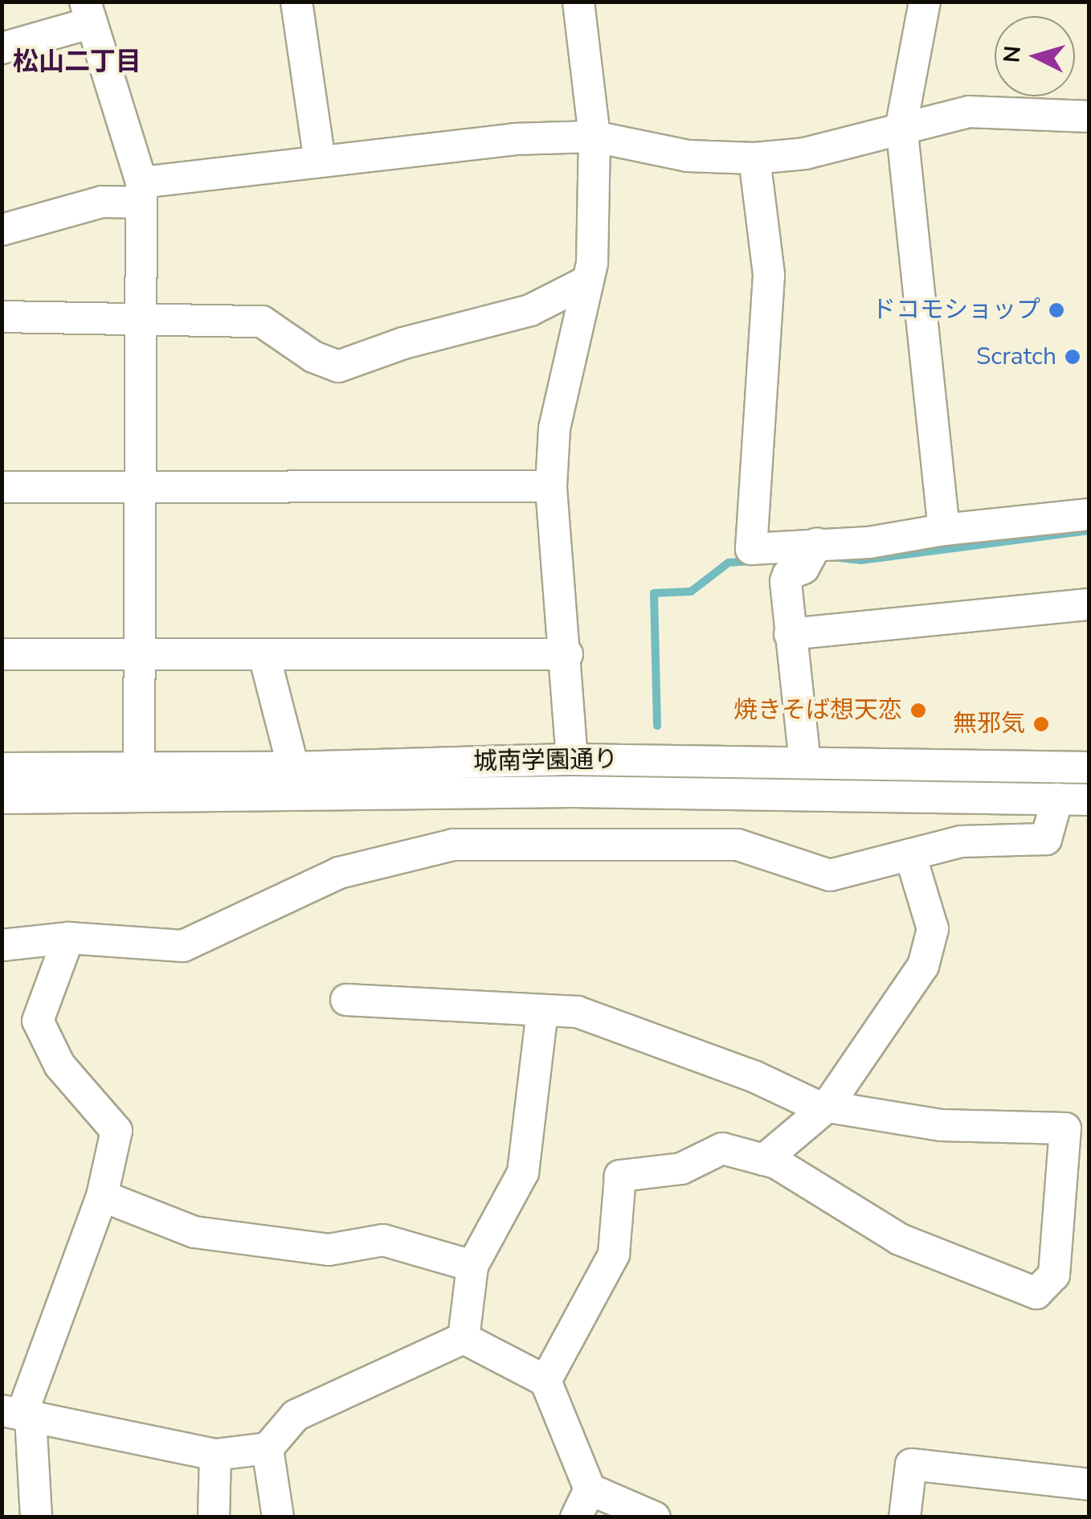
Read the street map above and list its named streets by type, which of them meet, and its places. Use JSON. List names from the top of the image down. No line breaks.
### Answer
{"streets":{"street":["城南学園通り"]},"districts":["松山二丁目"],"places":["ドコモショップ","Scratch","焼きそば想天恋","無邪気"],"north":"left"}
